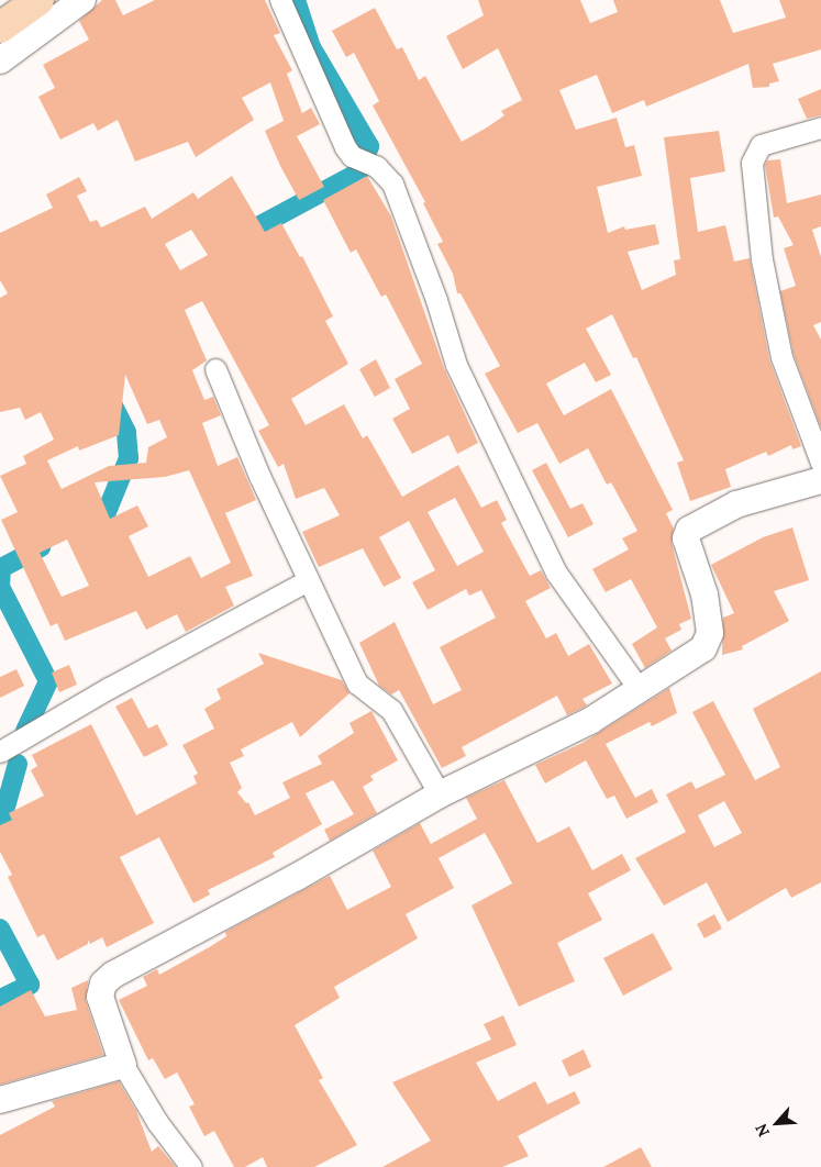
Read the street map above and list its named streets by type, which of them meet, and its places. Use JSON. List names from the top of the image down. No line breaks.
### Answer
{"north":"bottom left"}
